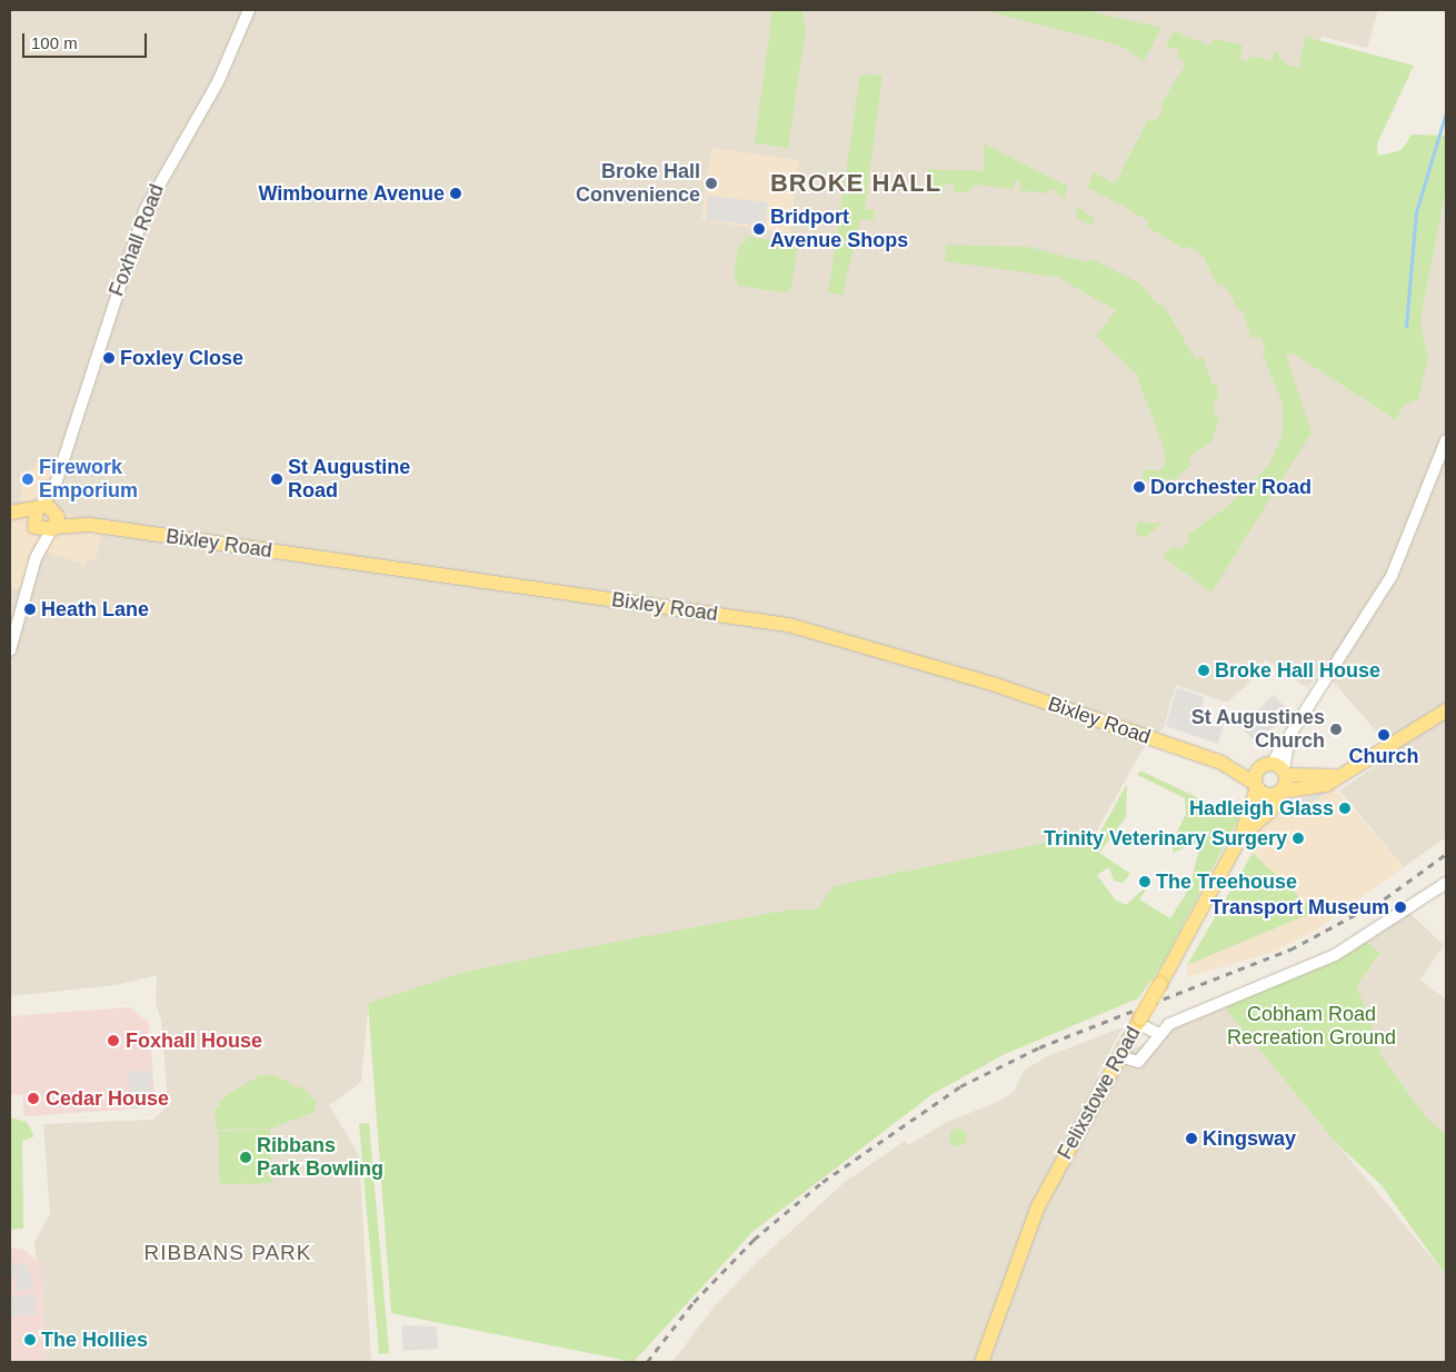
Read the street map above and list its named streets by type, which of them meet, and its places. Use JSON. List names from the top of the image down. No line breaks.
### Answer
{"streets":{"main road":["Bixley Road","Felixstowe Road"],"street":["Foxhall Road"]},"crossings":[["Foxhall Road","Bixley Road"],["Bixley Road","Felixstowe Road"]],"districts":["BROKE HALL","RIBBANS PARK"],"parks":["Cobham Road Recreation Ground"],"places":["Broke Hall Convenience","Wimbourne Avenue","Bridport Avenue Shops","Foxley Close","Firework Emporium","St Augustine Road","Dorchester Road","Heath Lane","Broke Hall House","St Augustines Church","Church","Hadleigh Glass","Trinity Veterinary Surgery","The Treehouse","Transport Museum","Foxhall House","Cedar House","Kingsway","Ribbans Park Bowling","The Hollies"],"scale_bar":"100 m"}
